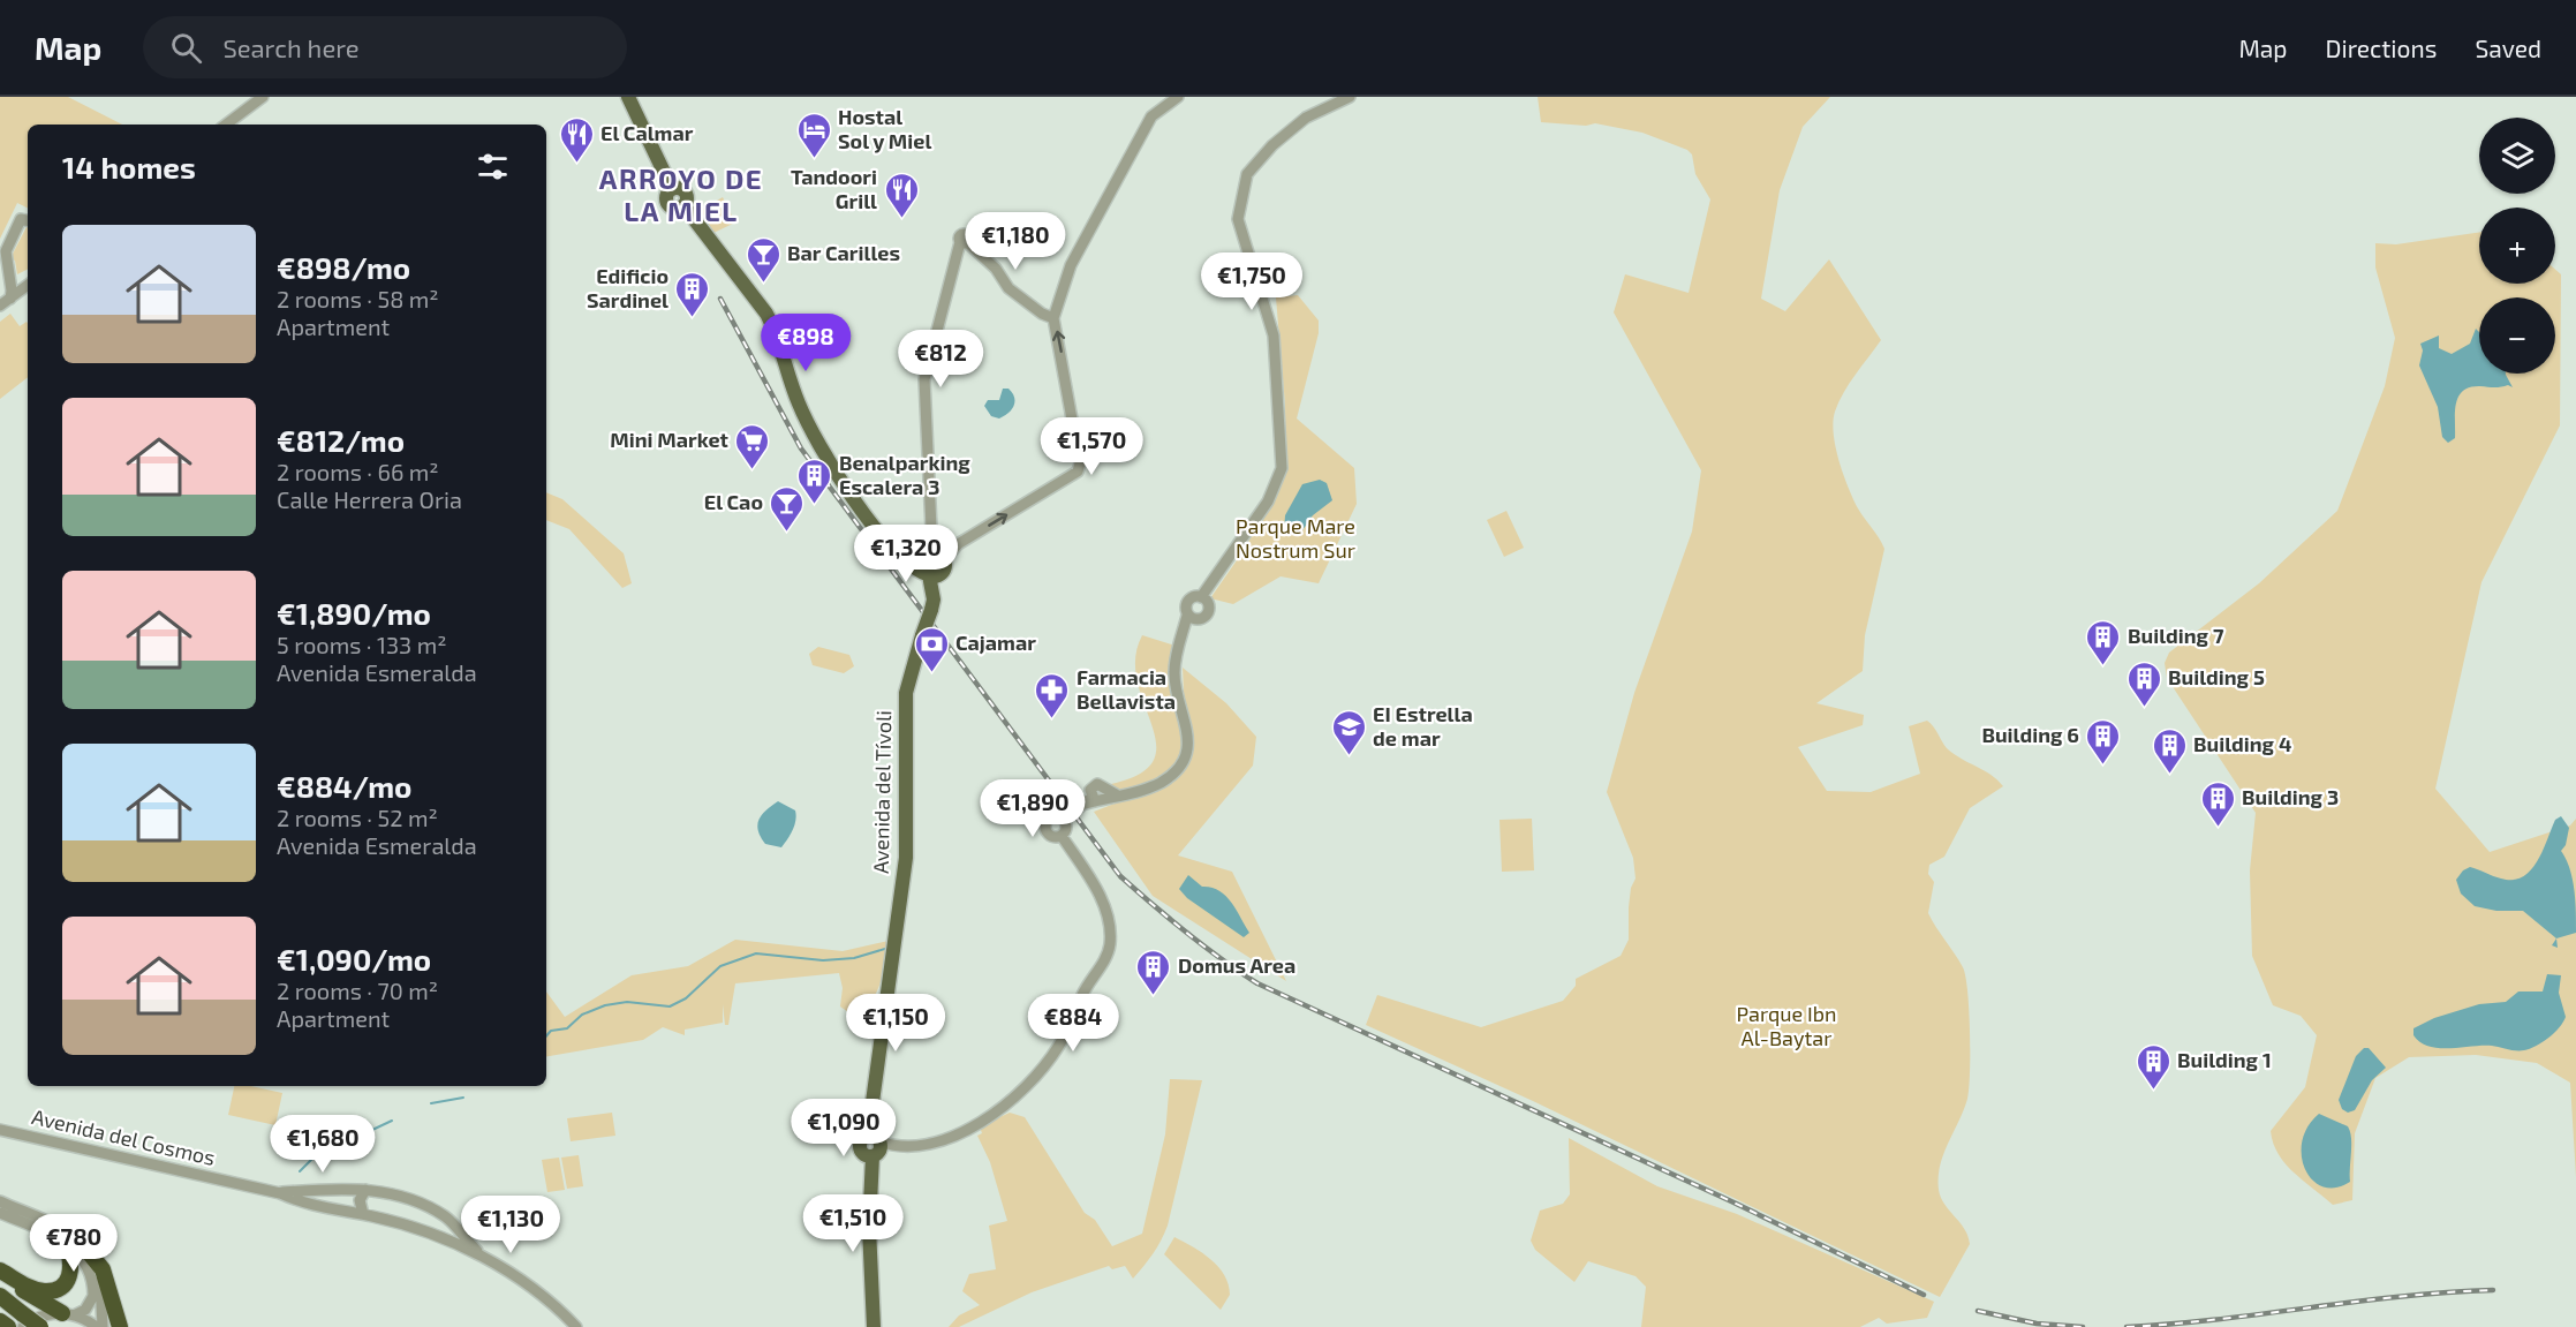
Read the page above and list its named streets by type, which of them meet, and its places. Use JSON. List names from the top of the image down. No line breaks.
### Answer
{"streets":{"main road":["Avenida del Tívoli"],"street":["Avenida del Cosmos"]},"districts":["ARROYO DE LA MIEL"],"parks":["Parque Mare Nostrum Sur","Parque Ibn Al-Baytar"],"places":{"hotel":["Hostal Sol y Miel"],"restaurant":["El Calmar","Tandoori Grill"],"bar":["Bar Carilles","El Cao"],"building":["Edificio Sardinel","Benalparking Escalera 3","Building 7","Building 5","Building 6","Building 4","Building 3","Domus Area","Building 1"],"supermarket":["Mini Market"],"bank":["Cajamar"],"pharmacy":["Farmacia Bellavista"],"school or university":["EI Estrella de mar"]},"page":{"header":"Map","search":"Search here","nav":["Map","Directions","Saved"],"map_buttons":["+","−"],"heading":"14 homes","list":[{"name":"€898/mo","note":"2 rooms · 58 m² · Apartment"},{"name":"€812/mo","note":"2 rooms · 66 m² · Calle Herrera Oria"},{"name":"€1,890/mo","note":"5 rooms · 133 m² · Avenida Esmeralda"},{"name":"€884/mo","note":"2 rooms · 52 m² · Avenida Esmeralda"},{"name":"€1,090/mo","note":"2 rooms · 70 m² · Apartment"}],"price":["€1,180","€1,750","€898","€812","€1,570","€1,320","€1,890","€1,150","€884","€1,090","€1,680","€1,510","€1,130","€780"]}}
